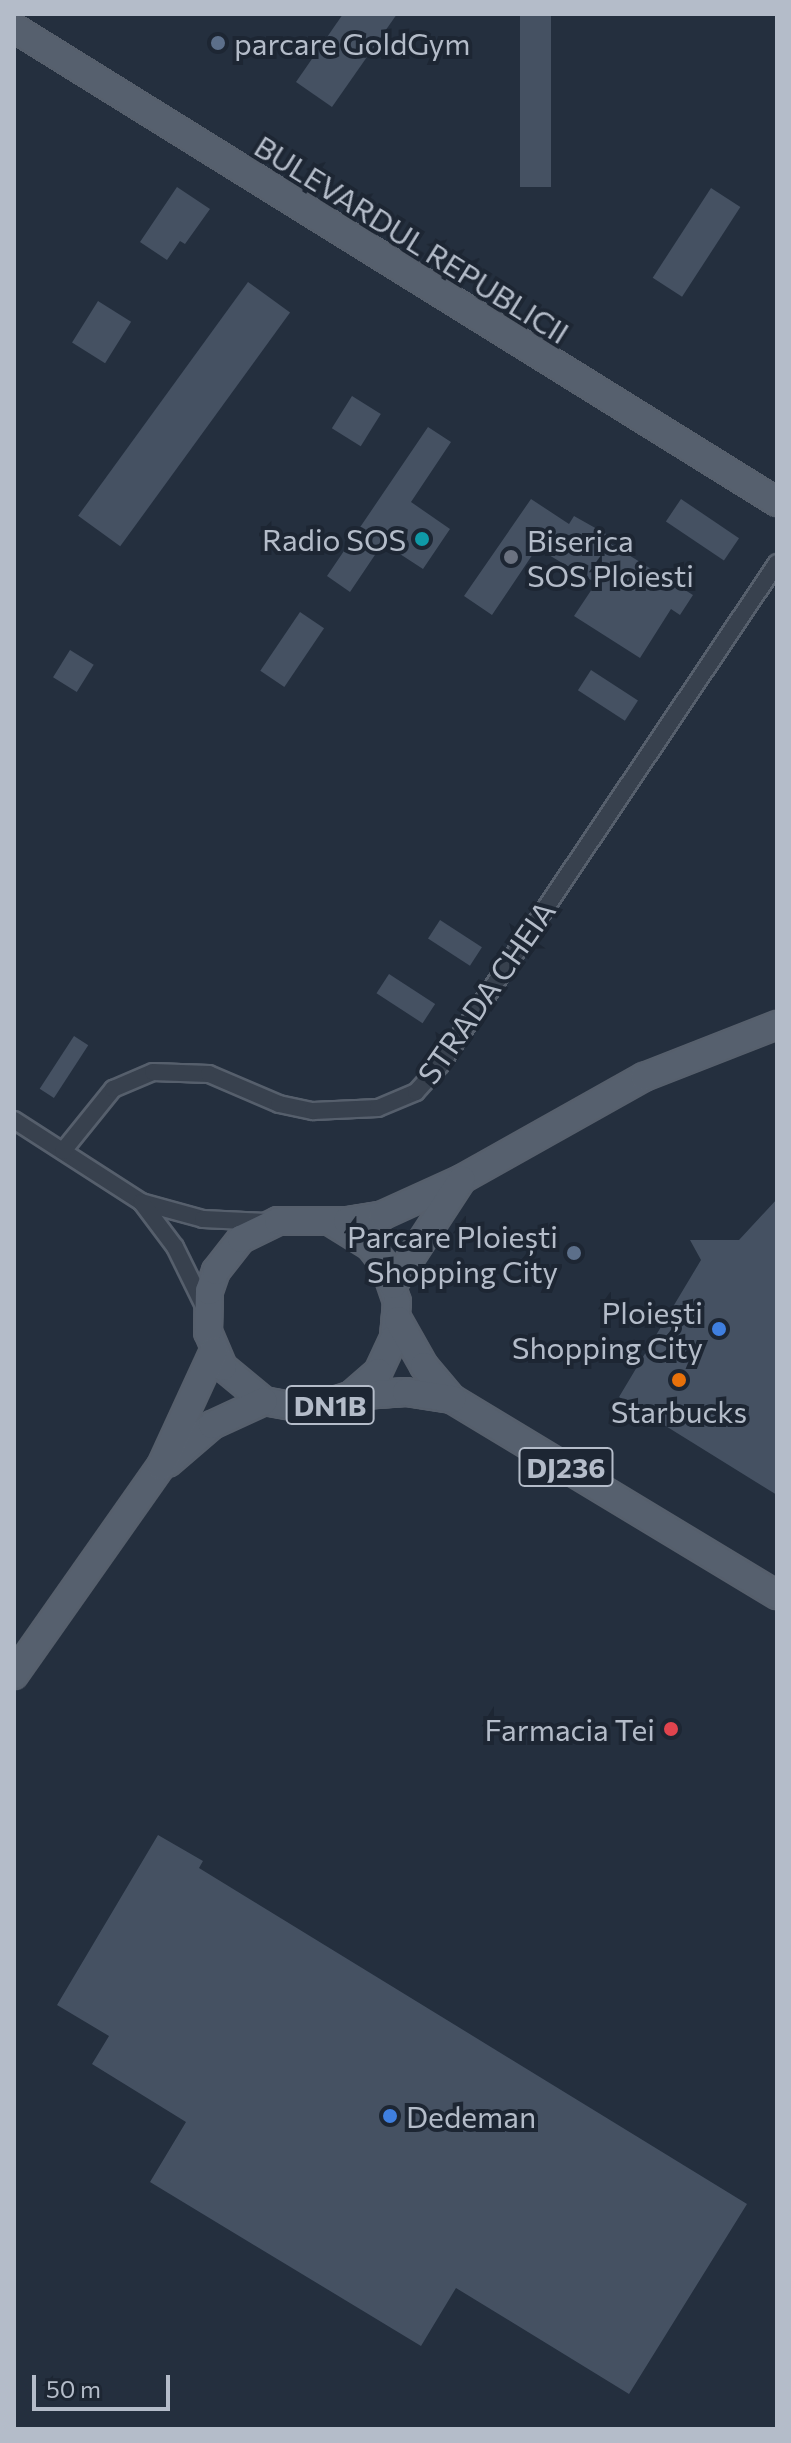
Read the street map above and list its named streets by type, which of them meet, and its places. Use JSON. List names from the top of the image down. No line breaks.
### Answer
{"streets":{"main road":["BULEVARDUL REPUBLICII","DN1B","DJ236"],"street":["STRADA CHEIA"]},"crossings":[["DN1B","DJ236"]],"places":["parcare GoldGym","Radio SOS","Biserica SOS Ploiesti","Parcare Ploiești Shopping City","Ploiești Shopping City","Starbucks","Farmacia Tei","Dedeman"],"scale_bar":"50 m"}
